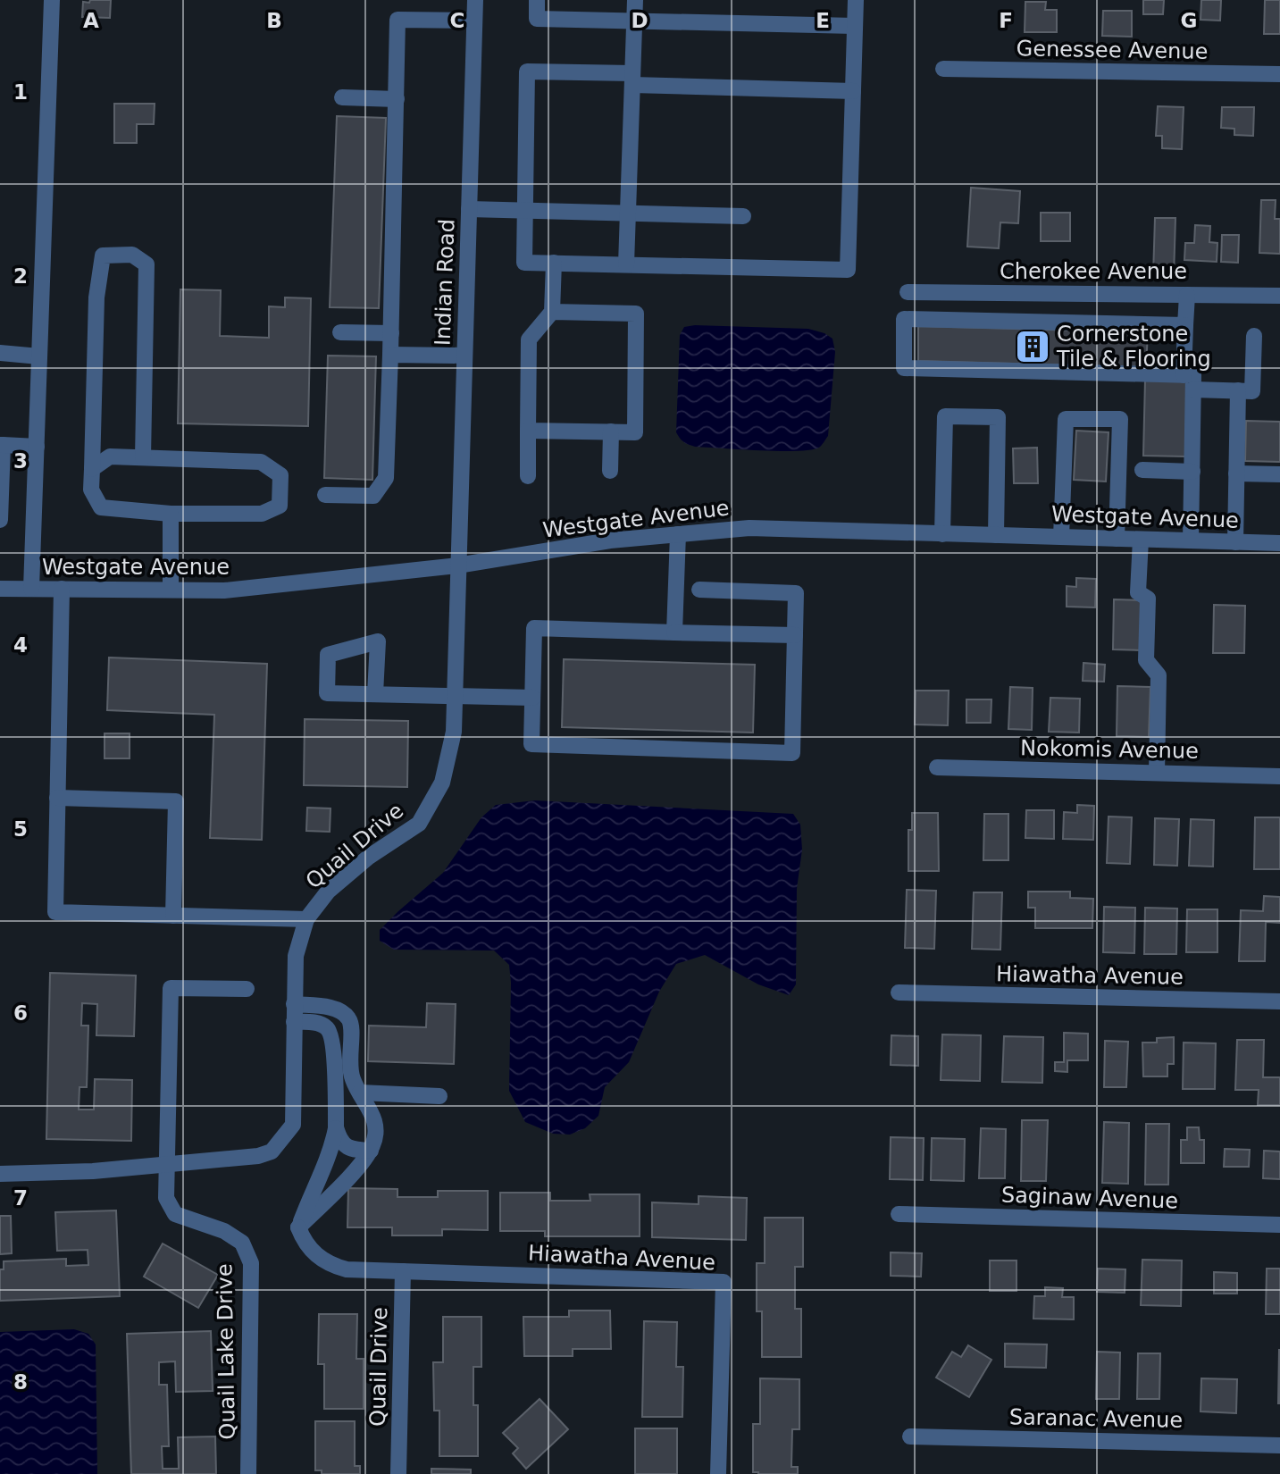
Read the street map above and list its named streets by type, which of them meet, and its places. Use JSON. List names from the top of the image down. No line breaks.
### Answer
{"streets":{"street":["Genessee Avenue","Cherokee Avenue","Indian Road","Westgate Avenue","Nokomis Avenue","Quail Drive","Hiawatha Avenue","Saginaw Avenue","Quail Lake Drive","Saranac Avenue"]},"crossings":[["Indian Road","Westgate Avenue"],["Indian Road","Quail Drive"],["Westgate Avenue","Quail Drive"],["Quail Drive","Hiawatha Avenue"],["Quail Drive","Quail Lake Drive"]],"places":{"building":["Cornerstone Tile & Flooring"]},"grid":{"columns":["A","B","C","D","E","F","G"],"rows":["1","2","3","4","5","6","7","8"]}}
